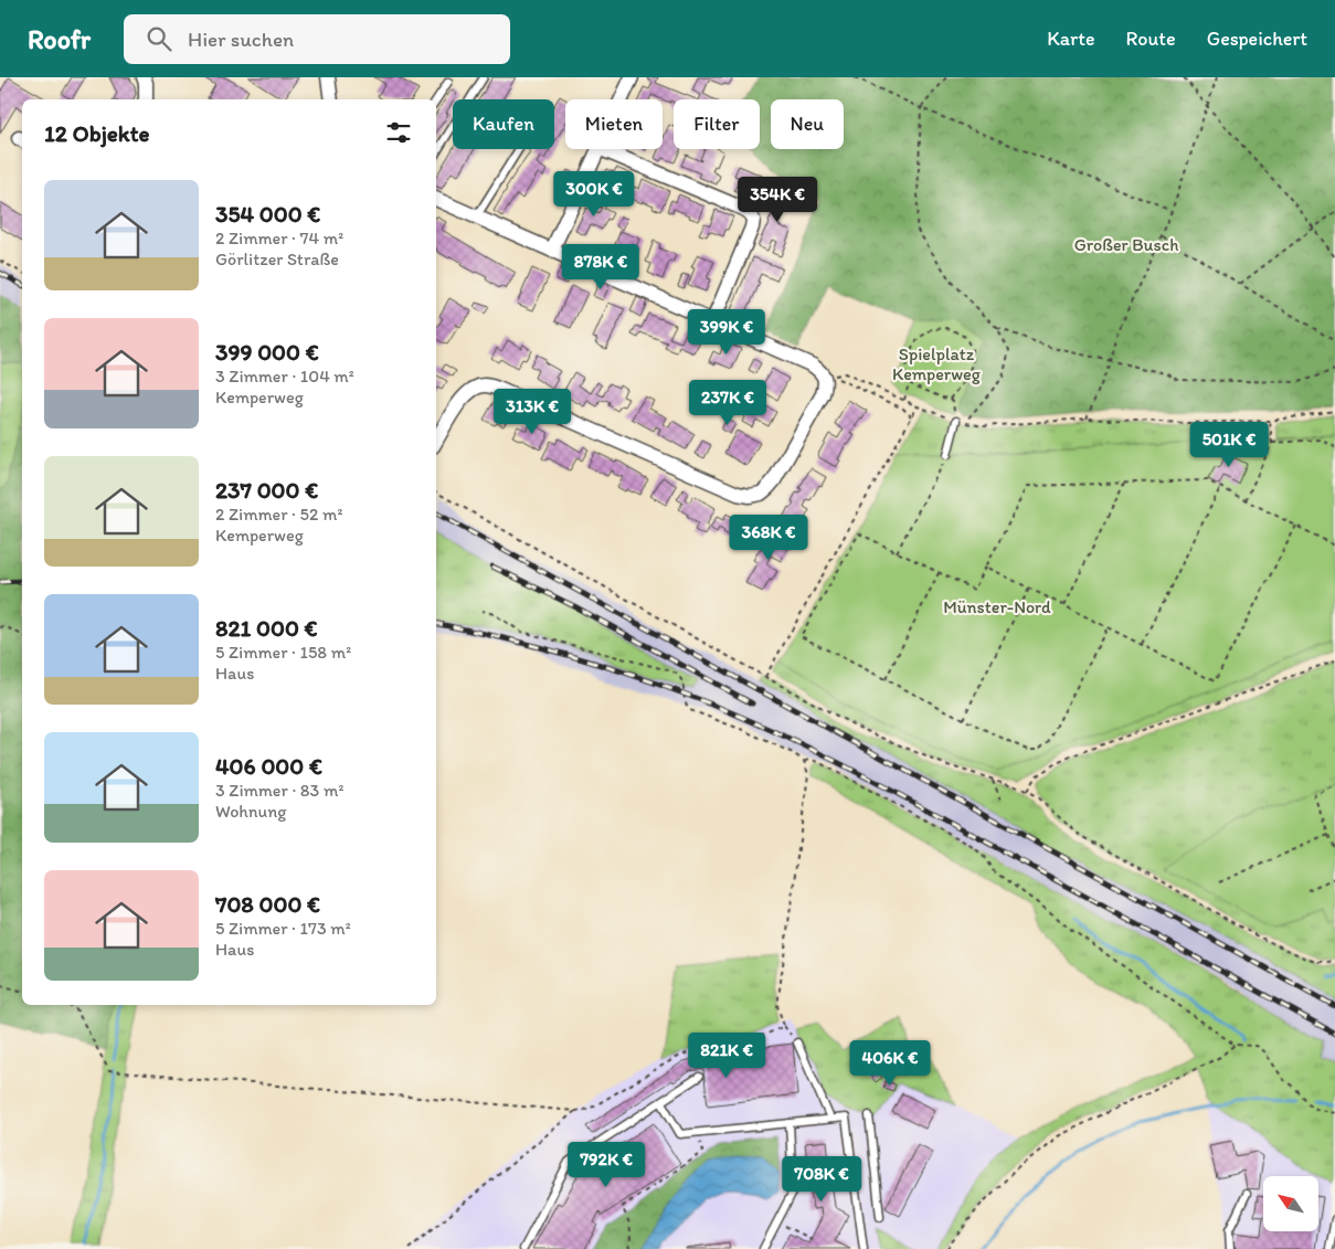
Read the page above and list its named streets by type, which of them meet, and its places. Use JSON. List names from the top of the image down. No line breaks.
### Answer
{"parks":["Großer Busch","Spielplatz Kemperweg","Münster-Nord"],"north":"top left","page":{"header":"Roofr","search":"Hier suchen","nav":["Karte","Route","Gespeichert"],"chip":["Kaufen","Mieten","Filter","Neu"],"heading":"12 Objekte","list":[{"name":"354 000 €","note":"2 Zimmer · 74 m² · Görlitzer Straße"},{"name":"399 000 €","note":"3 Zimmer · 104 m² · Kemperweg"},{"name":"237 000 €","note":"2 Zimmer · 52 m² · Kemperweg"},{"name":"821 000 €","note":"5 Zimmer · 158 m² · Haus"},{"name":"406 000 €","note":"3 Zimmer · 83 m² · Wohnung"},{"name":"708 000 €","note":"5 Zimmer · 173 m² · Haus"}],"price":["300K €","354K €","878K €","399K €","237K €","313K €","501K €","368K €","821K €","406K €","792K €","708K €"]}}
